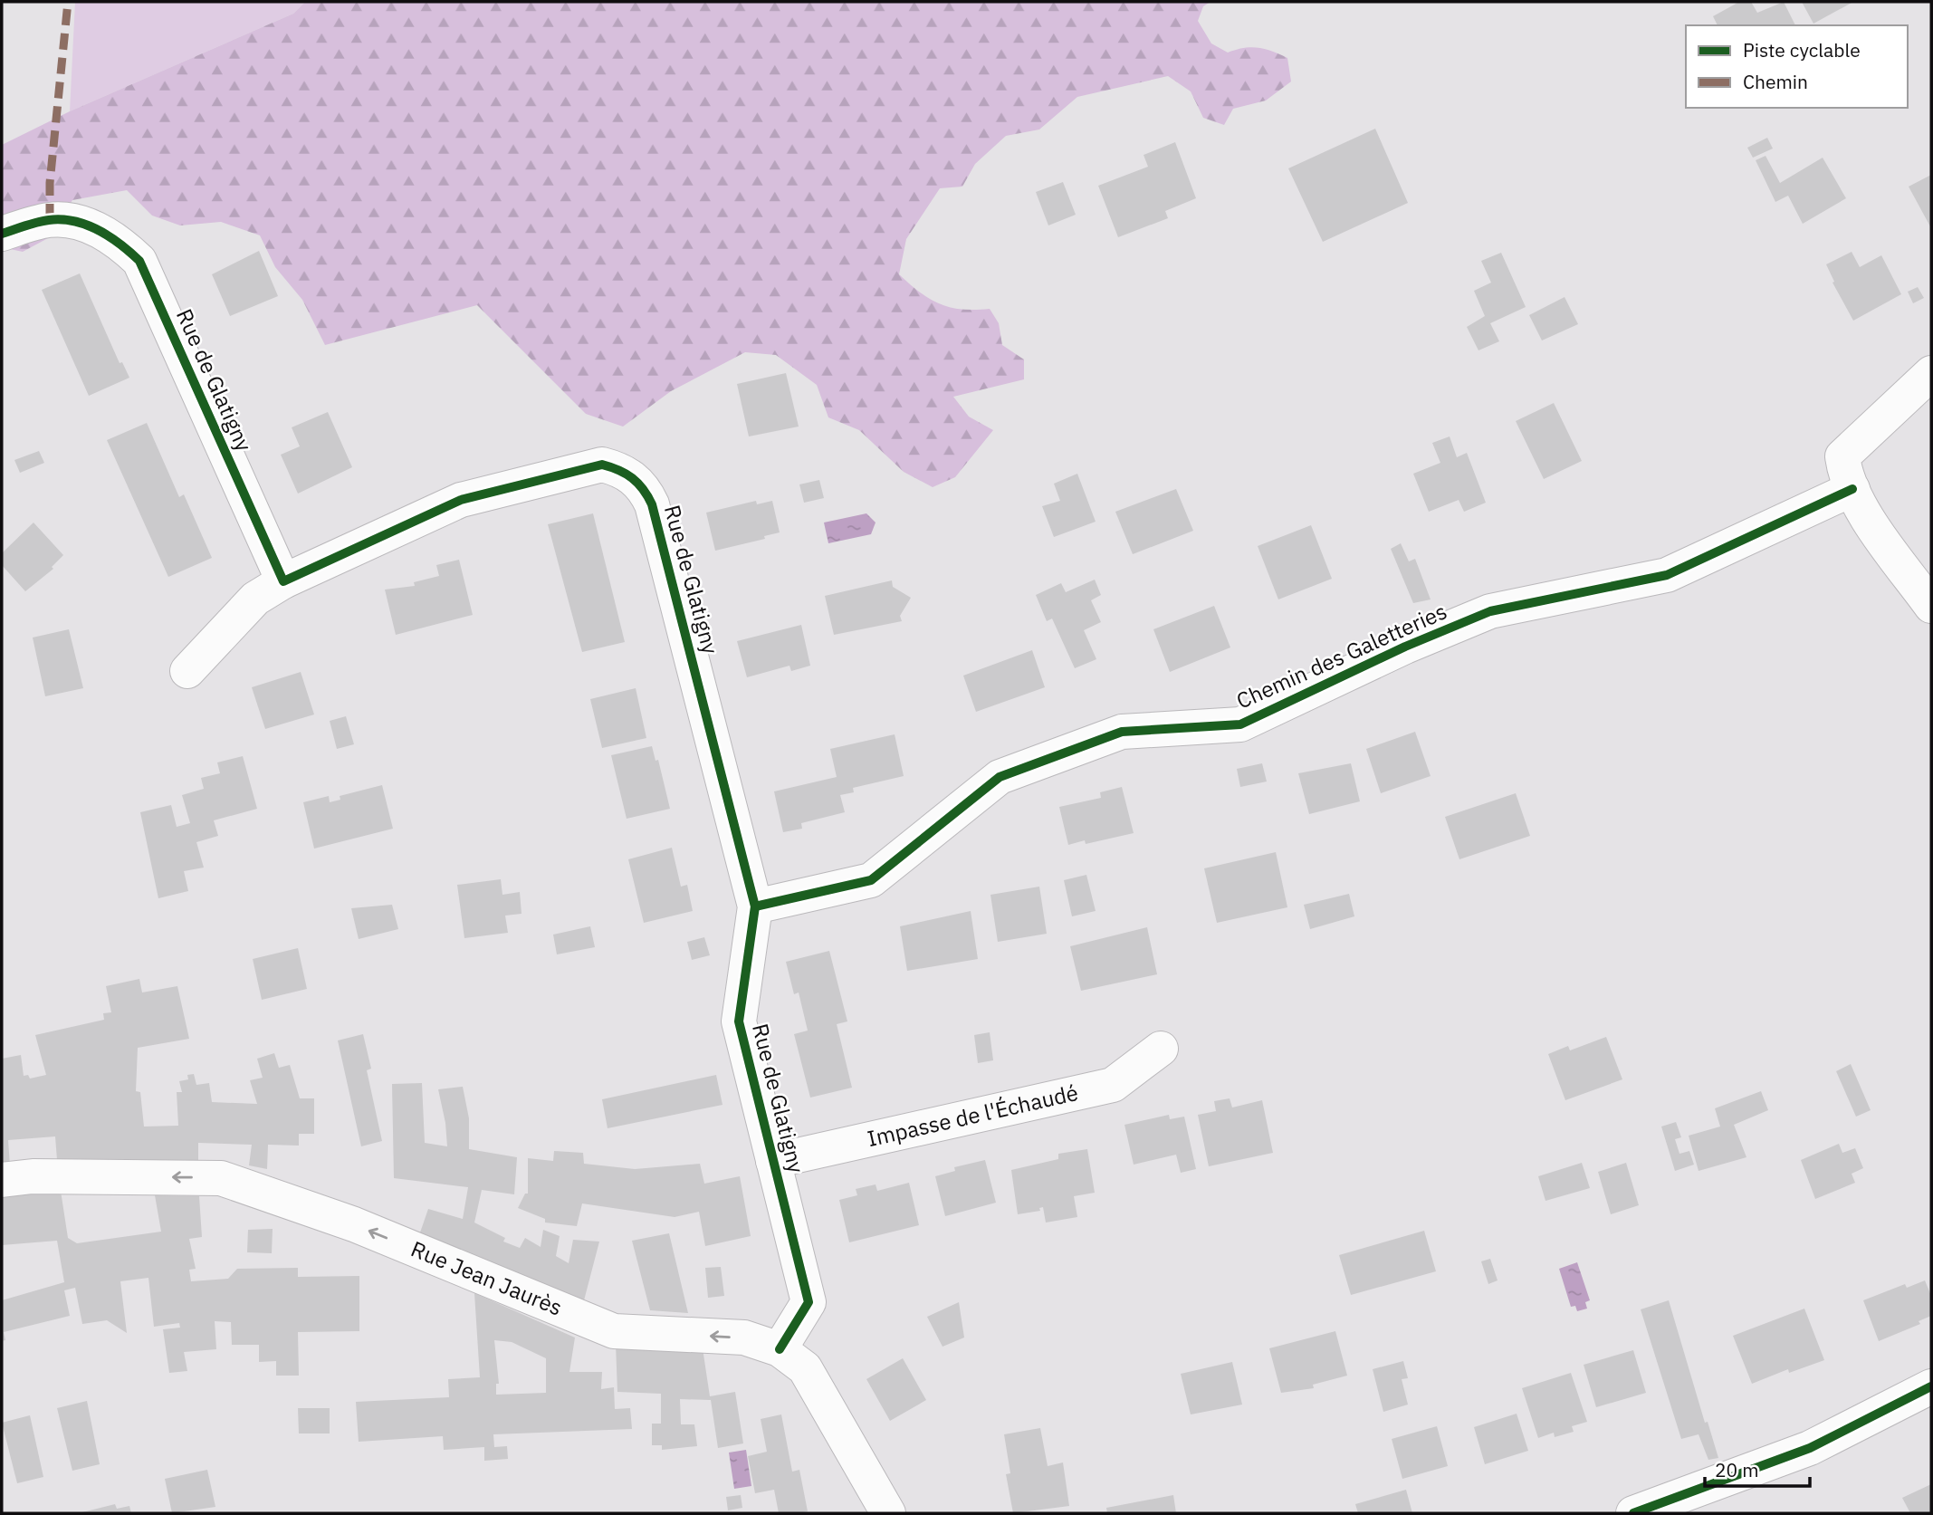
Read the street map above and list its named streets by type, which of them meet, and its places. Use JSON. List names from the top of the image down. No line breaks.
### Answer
{"streets":{"street":["Rue de Glatigny","Chemin des Galetteries","Impasse de l'Échaudé","Rue Jean Jaurès"]},"crossings":[["Rue de Glatigny","Chemin des Galetteries"],["Rue de Glatigny","Impasse de l'Échaudé"],["Rue de Glatigny","Rue Jean Jaurès"]],"one_way":["Rue Jean Jaurès"],"legend":["Piste cyclable","Chemin"],"scale_bar":"20 m"}
